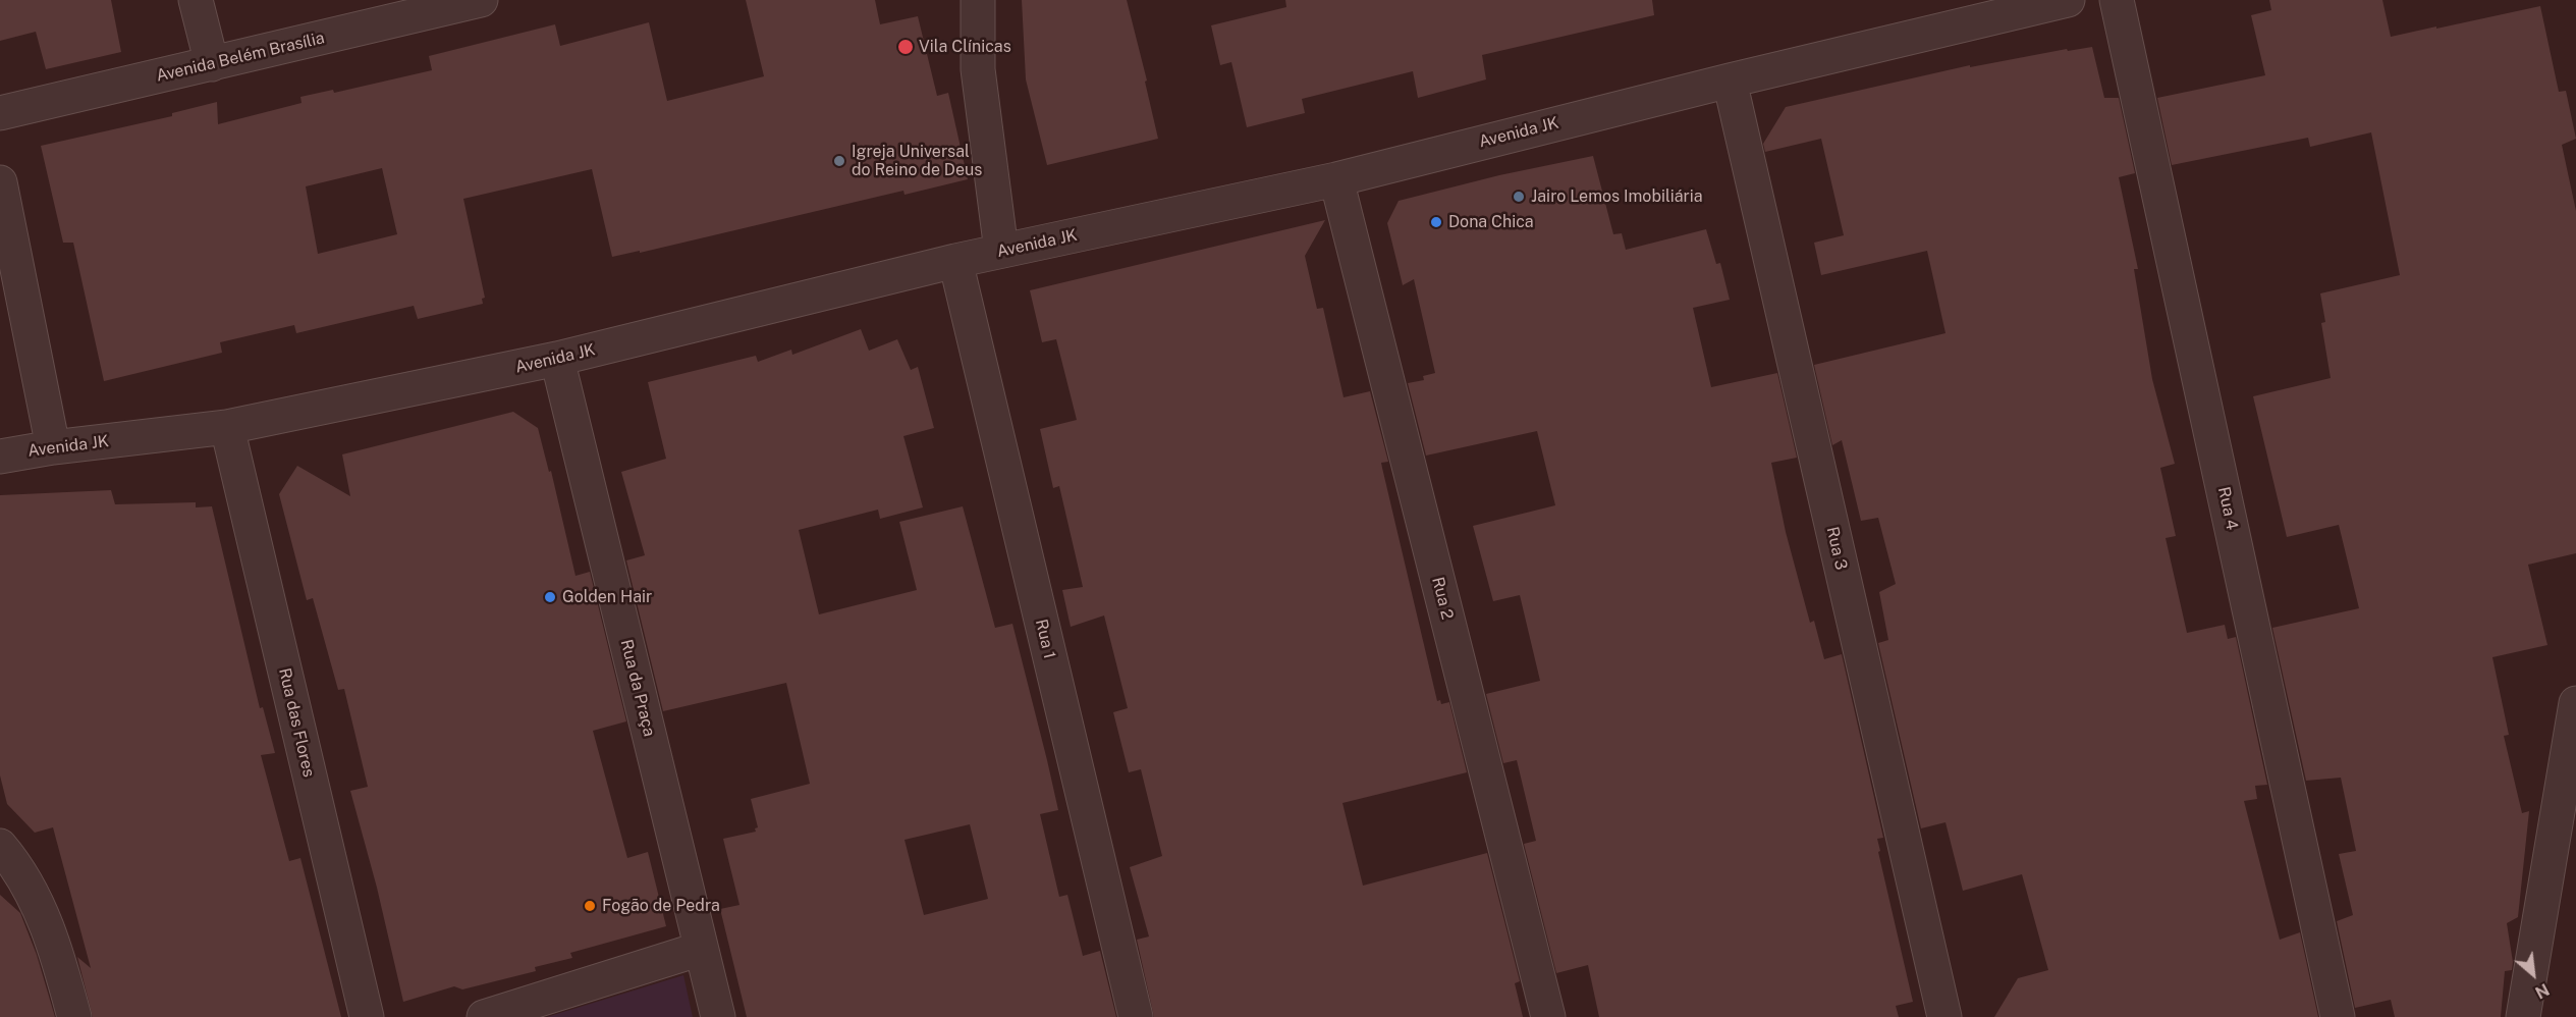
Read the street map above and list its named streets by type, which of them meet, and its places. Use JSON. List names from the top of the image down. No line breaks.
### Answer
{"streets":{"street":["Avenida Belém Brasília","Avenida JK","Rua 4","Rua 3","Rua 2","Rua 1","Rua da Praça","Rua das Flores"]},"crossings":[["Avenida JK","Rua 3"],["Avenida JK","Rua 2"],["Avenida JK","Rua 1"],["Avenida JK","Rua da Praça"],["Avenida JK","Rua das Flores"]],"places":["Vila Clínicas","Igreja Universal do Reino de Deus","Jairo Lemos Imobiliária","Dona Chica","Golden Hair","Fogão de Pedra"],"north":"bottom right"}
